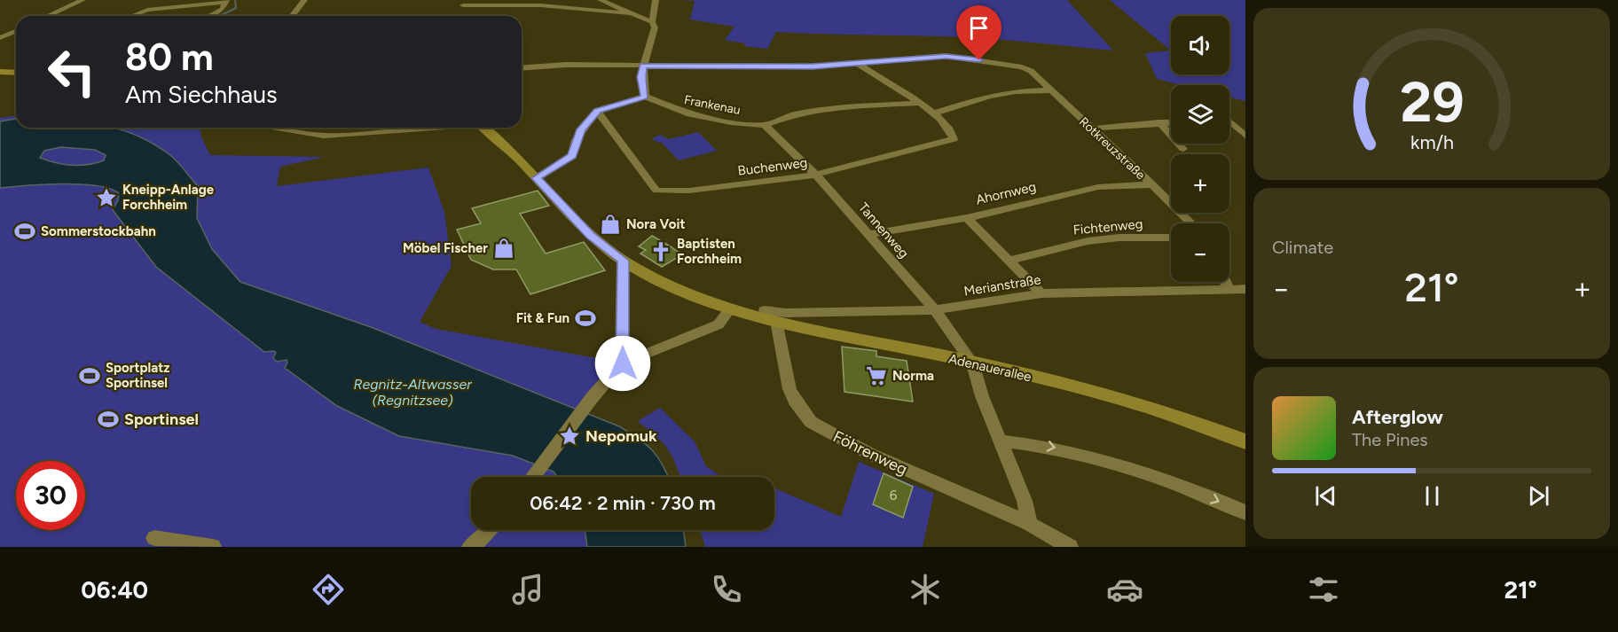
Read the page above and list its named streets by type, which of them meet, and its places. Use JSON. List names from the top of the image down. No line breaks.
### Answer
{"streets":{"main road":["Adenauerallee"],"street":["Frankenau","Rotkreuzstraße","Buchenweg","Ahornweg","Fichtenweg","Tannenweg","Merianstraße","Föhrenweg"]},"crossings":[["Frankenau","Tannenweg"],["Rotkreuzstraße","Ahornweg"],["Buchenweg","Tannenweg"],["Ahornweg","Tannenweg"],["Tannenweg","Merianstraße"],["Tannenweg","Adenauerallee"],["Merianstraße","Adenauerallee"],["Merianstraße","Föhrenweg"],["Adenauerallee","Föhrenweg"]],"water":["Regnitz-Altwasser (Regnitzsee)"],"places":{"place":["Kneipp-Anlage Forchheim","Nepomuk"],"shop":["Nora Voit","Möbel Fischer"],"sports":["Sommerstockbahn","Fit & Fun","Sportplatz Sportinsel","Sportinsel"],"church":["Baptisten Forchheim"],"supermarket":["Norma"]},"house_numbers":["6"],"page":{"map_buttons":["+","−"],"turn":["80 m","Am Siechhaus"],"tile":"Climate","heat":["−","21°","+"],"song":["Afterglow","The Pines"],"limit":"30","trip":"06:42 · 2 min · 730 m","tabs":["06:40","21°"],"gauge":["29","km/h"]}}
